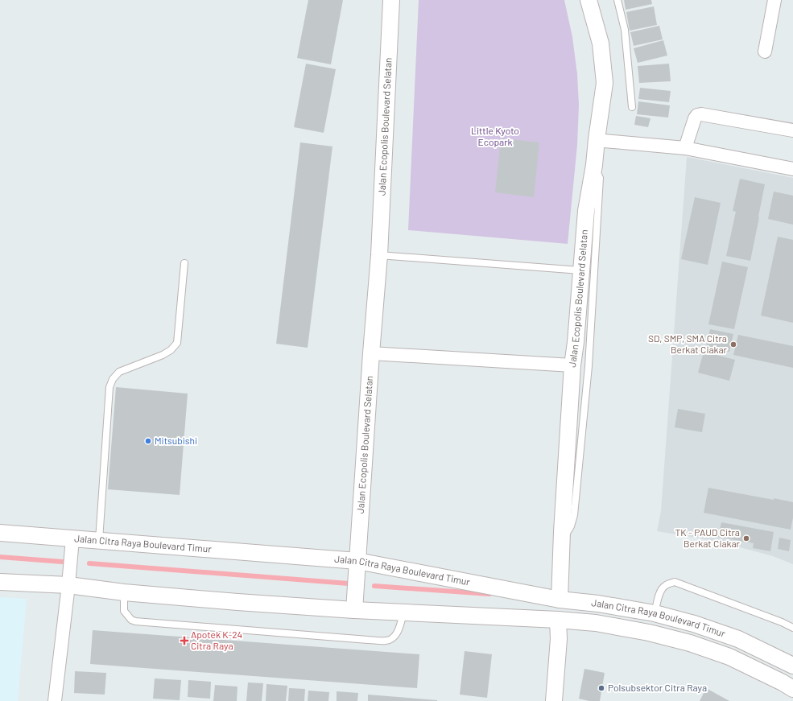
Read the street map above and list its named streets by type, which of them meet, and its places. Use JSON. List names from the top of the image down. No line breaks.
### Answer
{"streets":{"street":["Jalan Ecopolis Boulevard Selatan","Jalan Citra Raya Boulevard Timur"]},"crossings":[["Jalan Ecopolis Boulevard Selatan","Jalan Citra Raya Boulevard Timur"]],"parks":["Little Kyoto Ecopark"],"places":{"other":["SD, SMP, SMA Citra Berkat Ciakar","Mitsubishi","TK - PAUD Citra Berkat Ciakar","Polsubsektor Citra Raya"],"health":["Apotek K-24 Citra Raya"]}}
